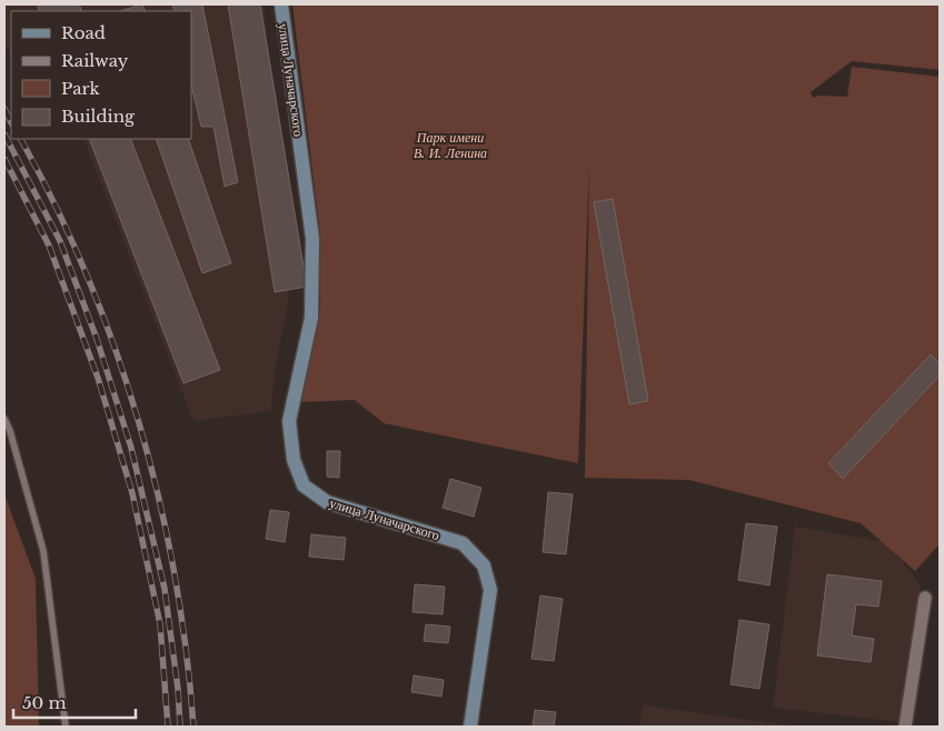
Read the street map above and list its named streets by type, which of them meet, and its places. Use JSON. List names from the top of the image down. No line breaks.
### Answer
{"streets":{"street":["улица Луначарского"]},"parks":["Парк имени В. И. Ленина"],"legend":["Road","Railway","Park","Building"],"scale_bar":"50 m"}
